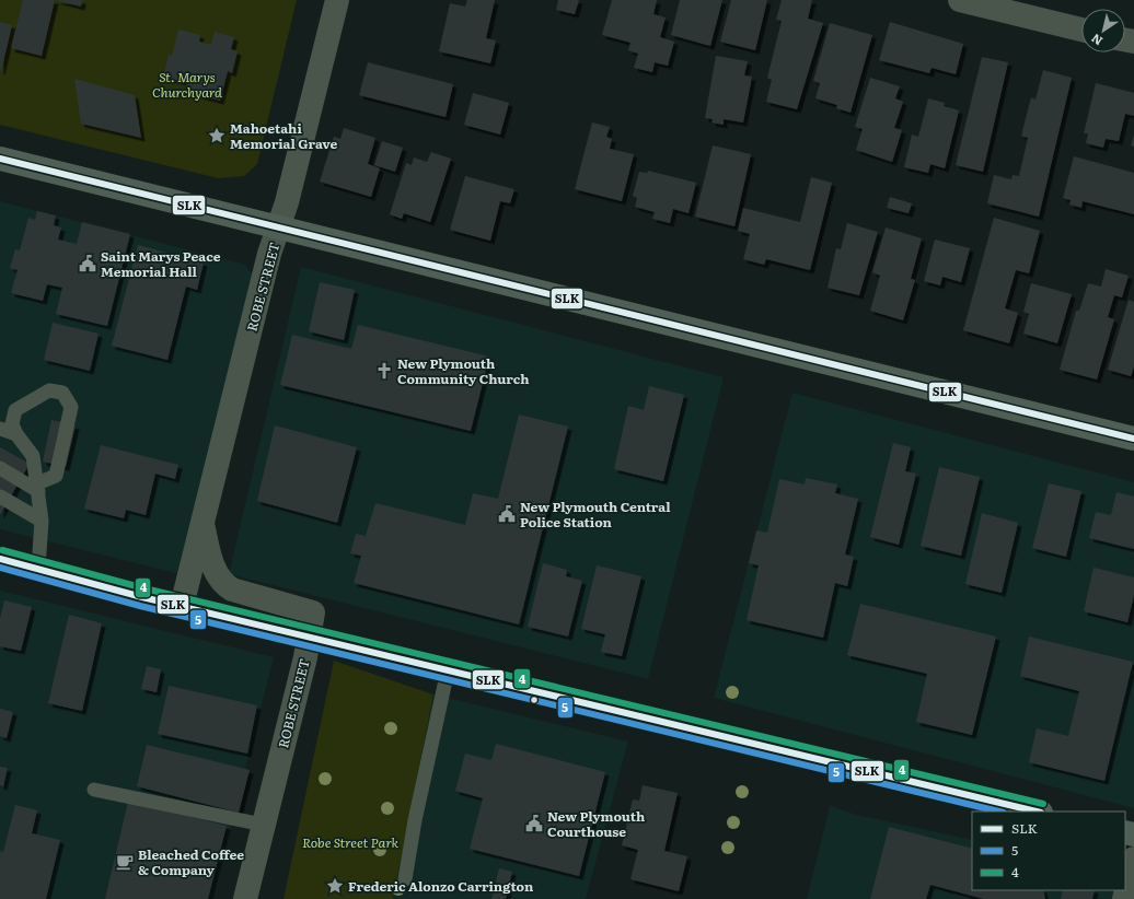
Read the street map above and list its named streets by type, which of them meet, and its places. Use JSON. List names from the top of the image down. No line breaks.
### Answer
{"streets":{"street":["ROBE STREET"]},"parks":["St. Marys Churchyard","Robe Street Park"],"places":{"place":["Mahoetahi Memorial Grave","Frederic Alonzo Carrington"],"public building":["Saint Marys Peace Memorial Hall","New Plymouth Central Police Station","New Plymouth Courthouse"],"church":["New Plymouth Community Church"],"cafe":["Bleached Coffee & Company"]},"lines":["transit line SLK","transit line 4","transit line 5"],"legend":["SLK","5","4"],"north":"bottom left"}
